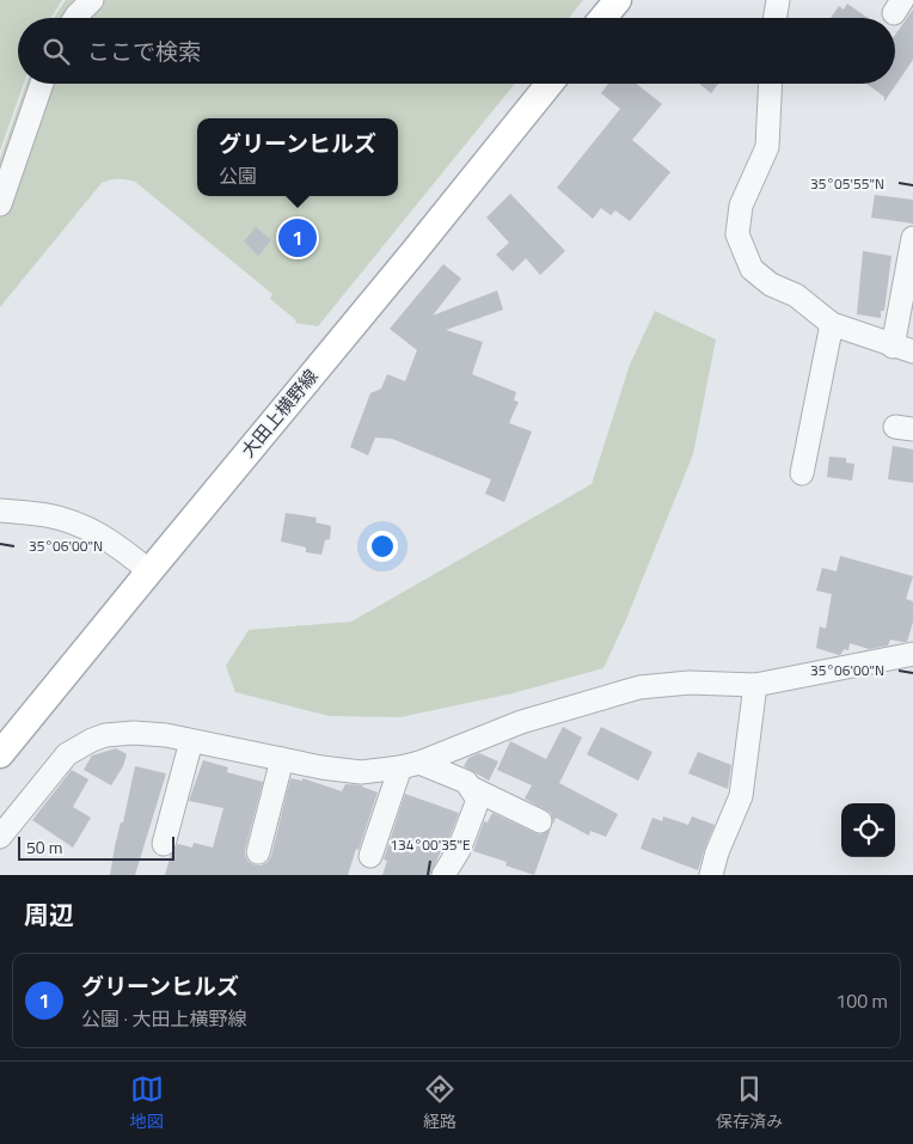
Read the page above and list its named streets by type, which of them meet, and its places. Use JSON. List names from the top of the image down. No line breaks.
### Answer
{"streets":{"main road":["大田上横野線"]},"scale_bar":"50 m","page":{"search":"ここで検索","popup":["グリーンヒルズ","公園"],"pins":"1","scale":"50 m","heading":"周辺","list":[{"mark":"1","name":"グリーンヒルズ","note":"公園 · 大田上横野線","value":"100 m"}],"nav":["地図","経路","保存済み"]},"coordinates":["35°05'55\"N","35°06'00\"N","134°00'35\"E"]}
